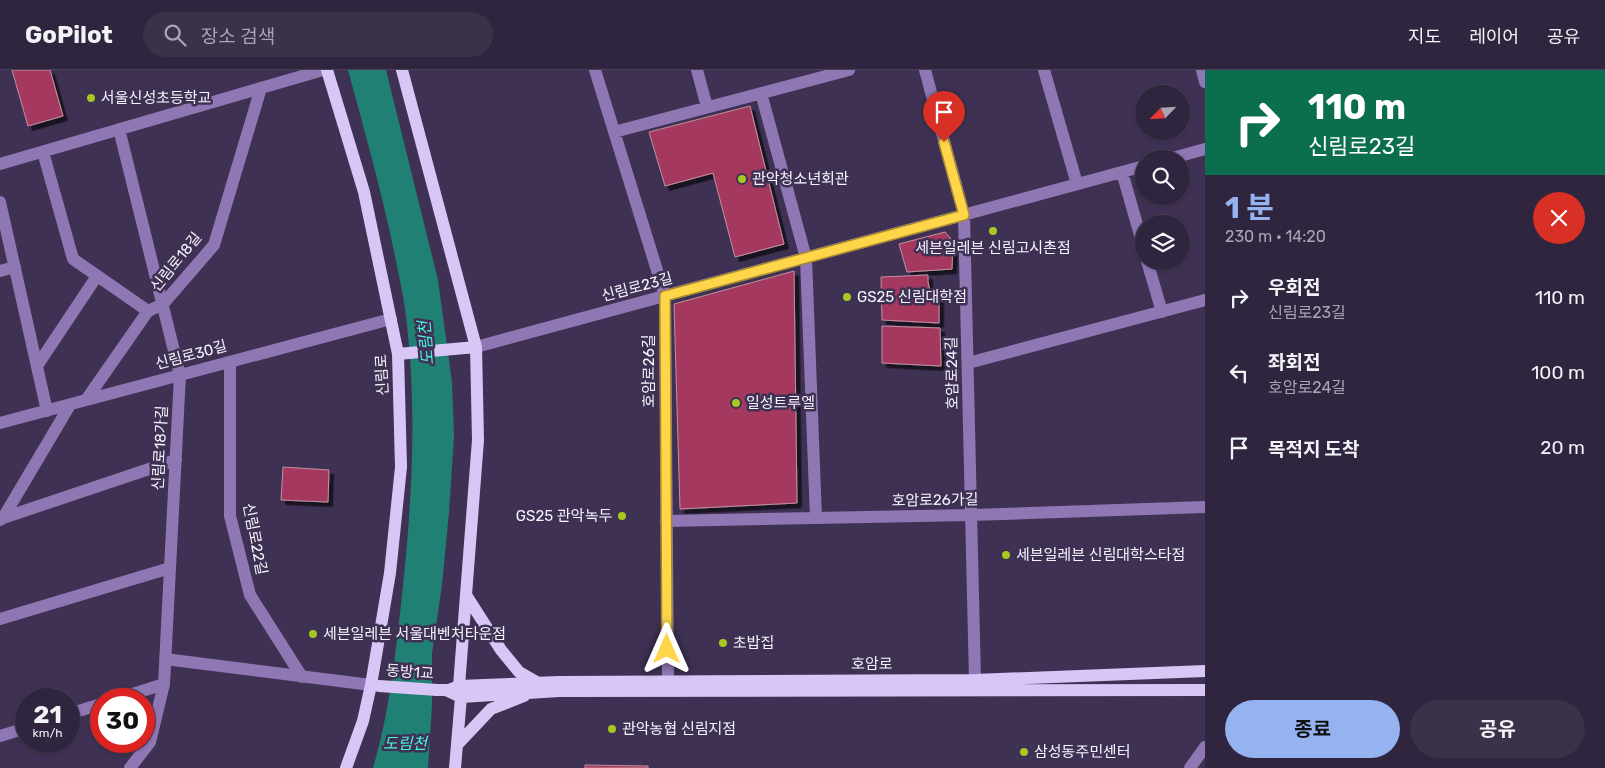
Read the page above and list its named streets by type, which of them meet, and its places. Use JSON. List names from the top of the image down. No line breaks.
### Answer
{"streets":{"main road":["신림로","호암로","동방1교"],"street":["신림로18길","신림로23길","신림로30길","호암로26길","호암로24길","신림로18가길","호암로26가길","신림로22길"]},"crossings":[["신림로18길","신림로18가길"],["신림로23길","호암로26길"],["신림로23길","호암로24길"],["신림로30길","신림로"],["신림로30길","신림로18가길"],["신림로30길","신림로22길"],["호암로26길","호암로26가길"],["호암로26길","호암로"],["호암로24길","호암로26가길"],["호암로24길","호암로"],["신림로","동방1교"]],"water":["도림천"],"places":["서울신성초등학교","관악청소년회관","세븐일레븐 신림고시촌점","GS25 신림대학점","일성트루엘","GS25 관악녹두","세븐일레븐 신림대학스타점","세븐일레븐 서울대벤처타운점","초밥집","관악농협 신림지점","삼성동주민센터"],"north":"bottom left","page":{"header":"GoPilot","search":"장소 검색","nav":["지도","레이어","공유"],"turn":["110 m","신림로23길"],"heading":["1 분","230 m · 14:20"],"list":[{"name":"우회전","note":"신림로23길","value":"110 m"},{"name":"좌회전","note":"호암로24길","value":"100 m"},{"name":"목적지 도착","value":"20 m"}],"speed":"21 km/h","limit":"30","buttons":["종료","공유"]}}
